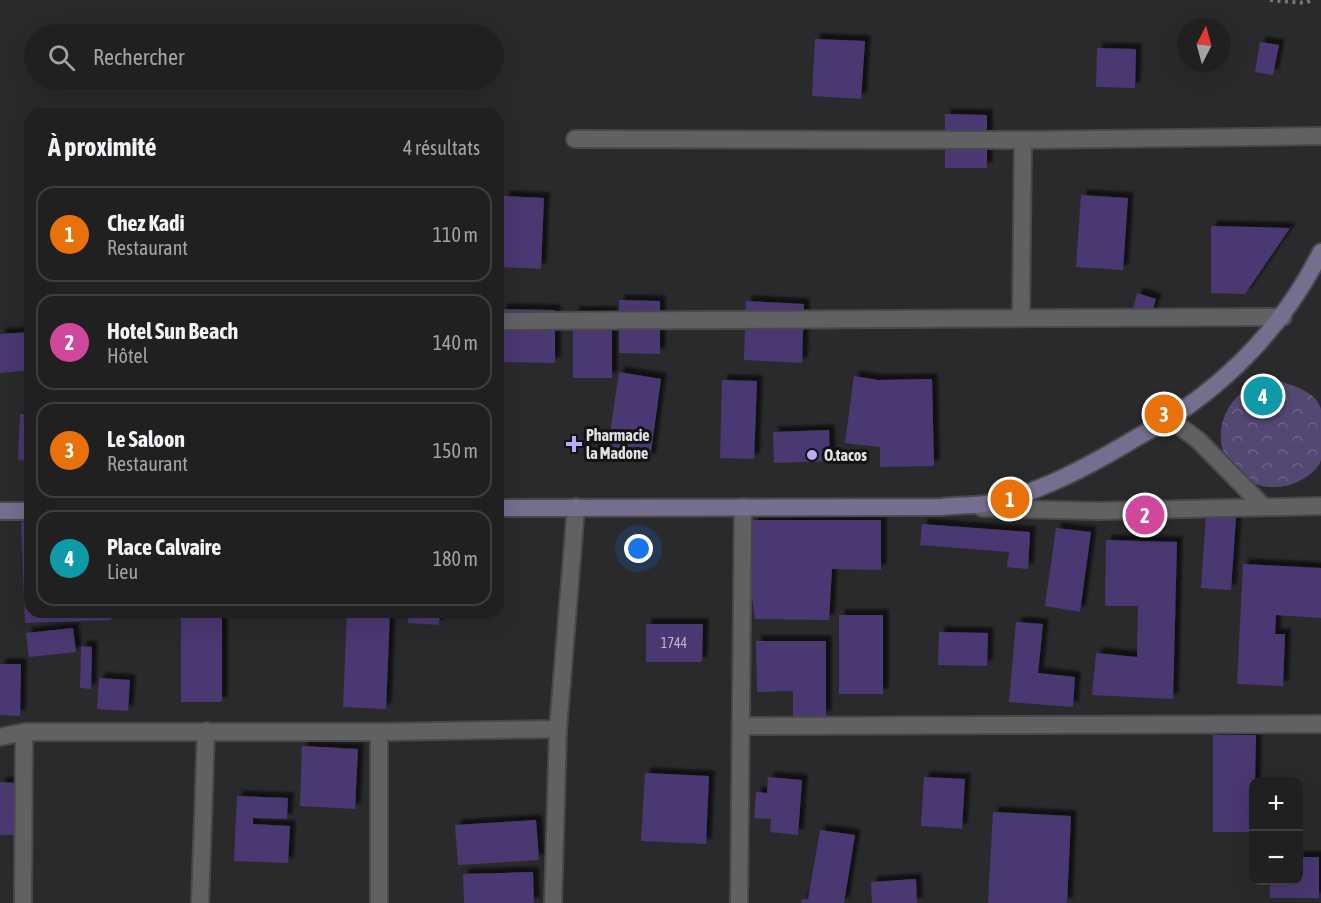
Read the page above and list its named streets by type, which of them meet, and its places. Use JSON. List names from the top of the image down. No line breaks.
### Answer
{"places":{"health":["Pharmacie la Madone"],"other":["O.tacos"]},"house_numbers":["1744"],"north":"top","page":{"search":"Rechercher","heading":["À proximité","4 résultats"],"list":[{"mark":"1","name":"Chez Kadi","note":"Restaurant","value":"110 m"},{"mark":"2","name":"Hotel Sun Beach","note":"Hôtel","value":"140 m"},{"mark":"3","name":"Le Saloon","note":"Restaurant","value":"150 m"},{"mark":"4","name":"Place Calvaire","note":"Lieu","value":"180 m"}],"pins":["4","3","1","2"],"map_buttons":["+","−"]}}
